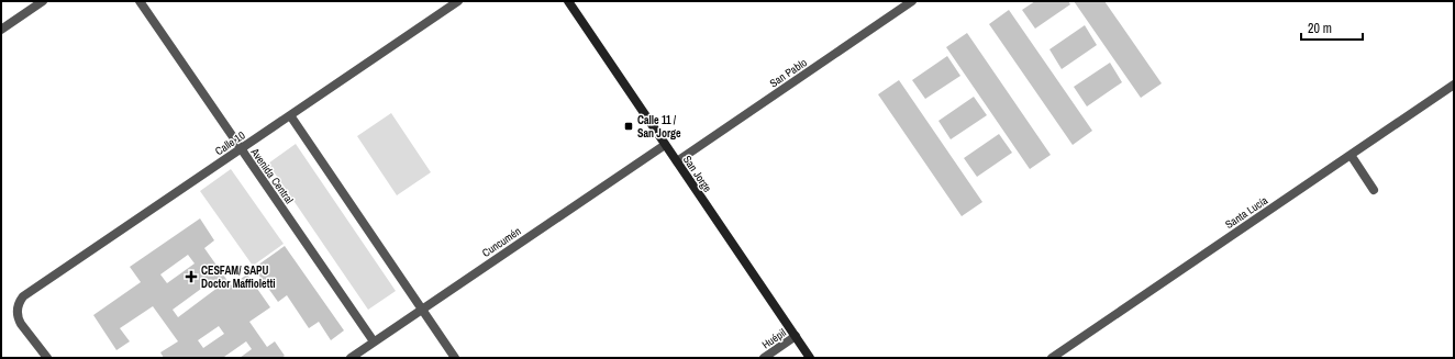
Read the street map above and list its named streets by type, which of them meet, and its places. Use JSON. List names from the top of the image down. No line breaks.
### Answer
{"streets":{"street":["San Pablo","Calle 10","San Jorge","Avenida Central","Santa Lucía","Cuncumén","Huépil"]},"crossings":[["San Pablo","San Jorge"],["Calle 10","Avenida Central"],["San Jorge","Cuncumén"],["San Jorge","Huépil"],["Avenida Central","Cuncumén"]],"places":{"transit":["Calle 11 / San Jorge"],"health":["CESFAM/ SAPU Doctor Maffioletti"]},"scale_bar":"20 m"}
